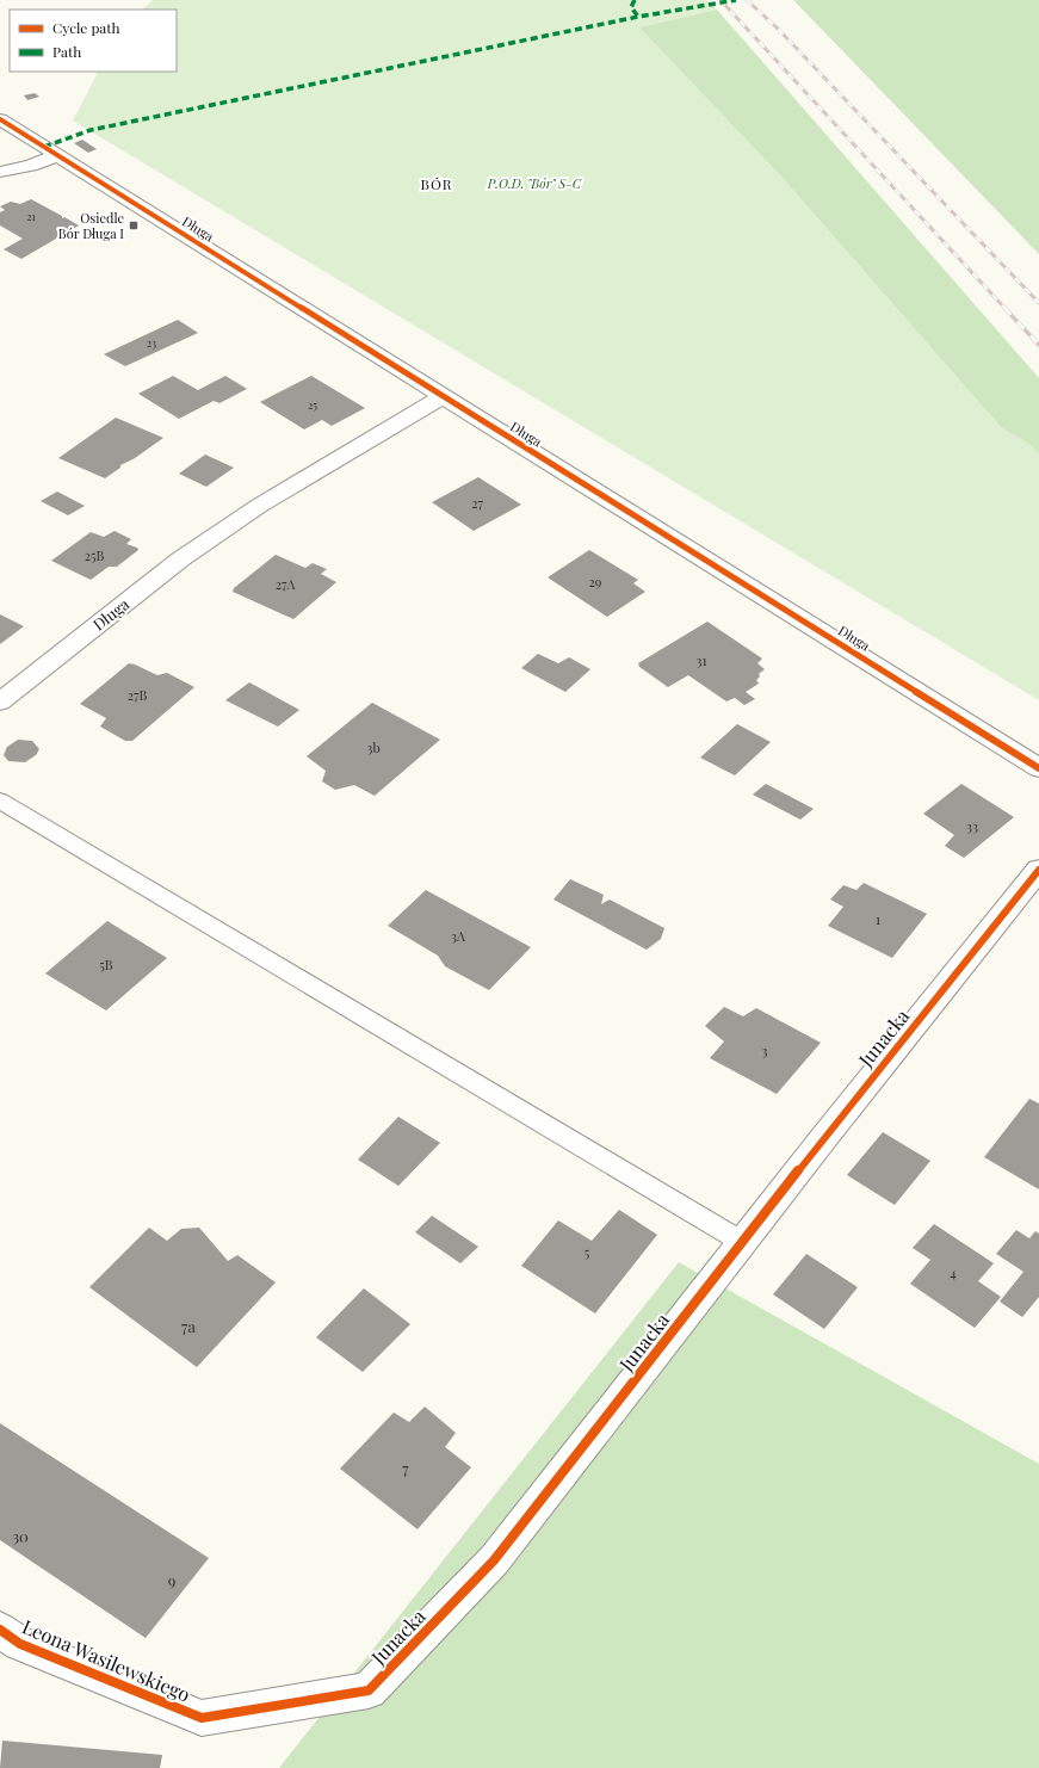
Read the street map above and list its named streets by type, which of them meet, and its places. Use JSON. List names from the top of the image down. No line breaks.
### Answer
{"streets":{"street":["Długa","Junacka","Leona Wasilewskiego"]},"crossings":[["Junacka","Leona Wasilewskiego"]],"districts":["BÓR"],"parks":["P.O.D. \"Bór\" S-C"],"places":{"transit":["Osiedle Bór Długa I"]},"house_numbers":["21","23","25","27","25B","29","27A","31","27B","3b","33","1","3A","5B","3","5","4","7a","7","30","9"],"legend":["Cycle path","Path"]}
